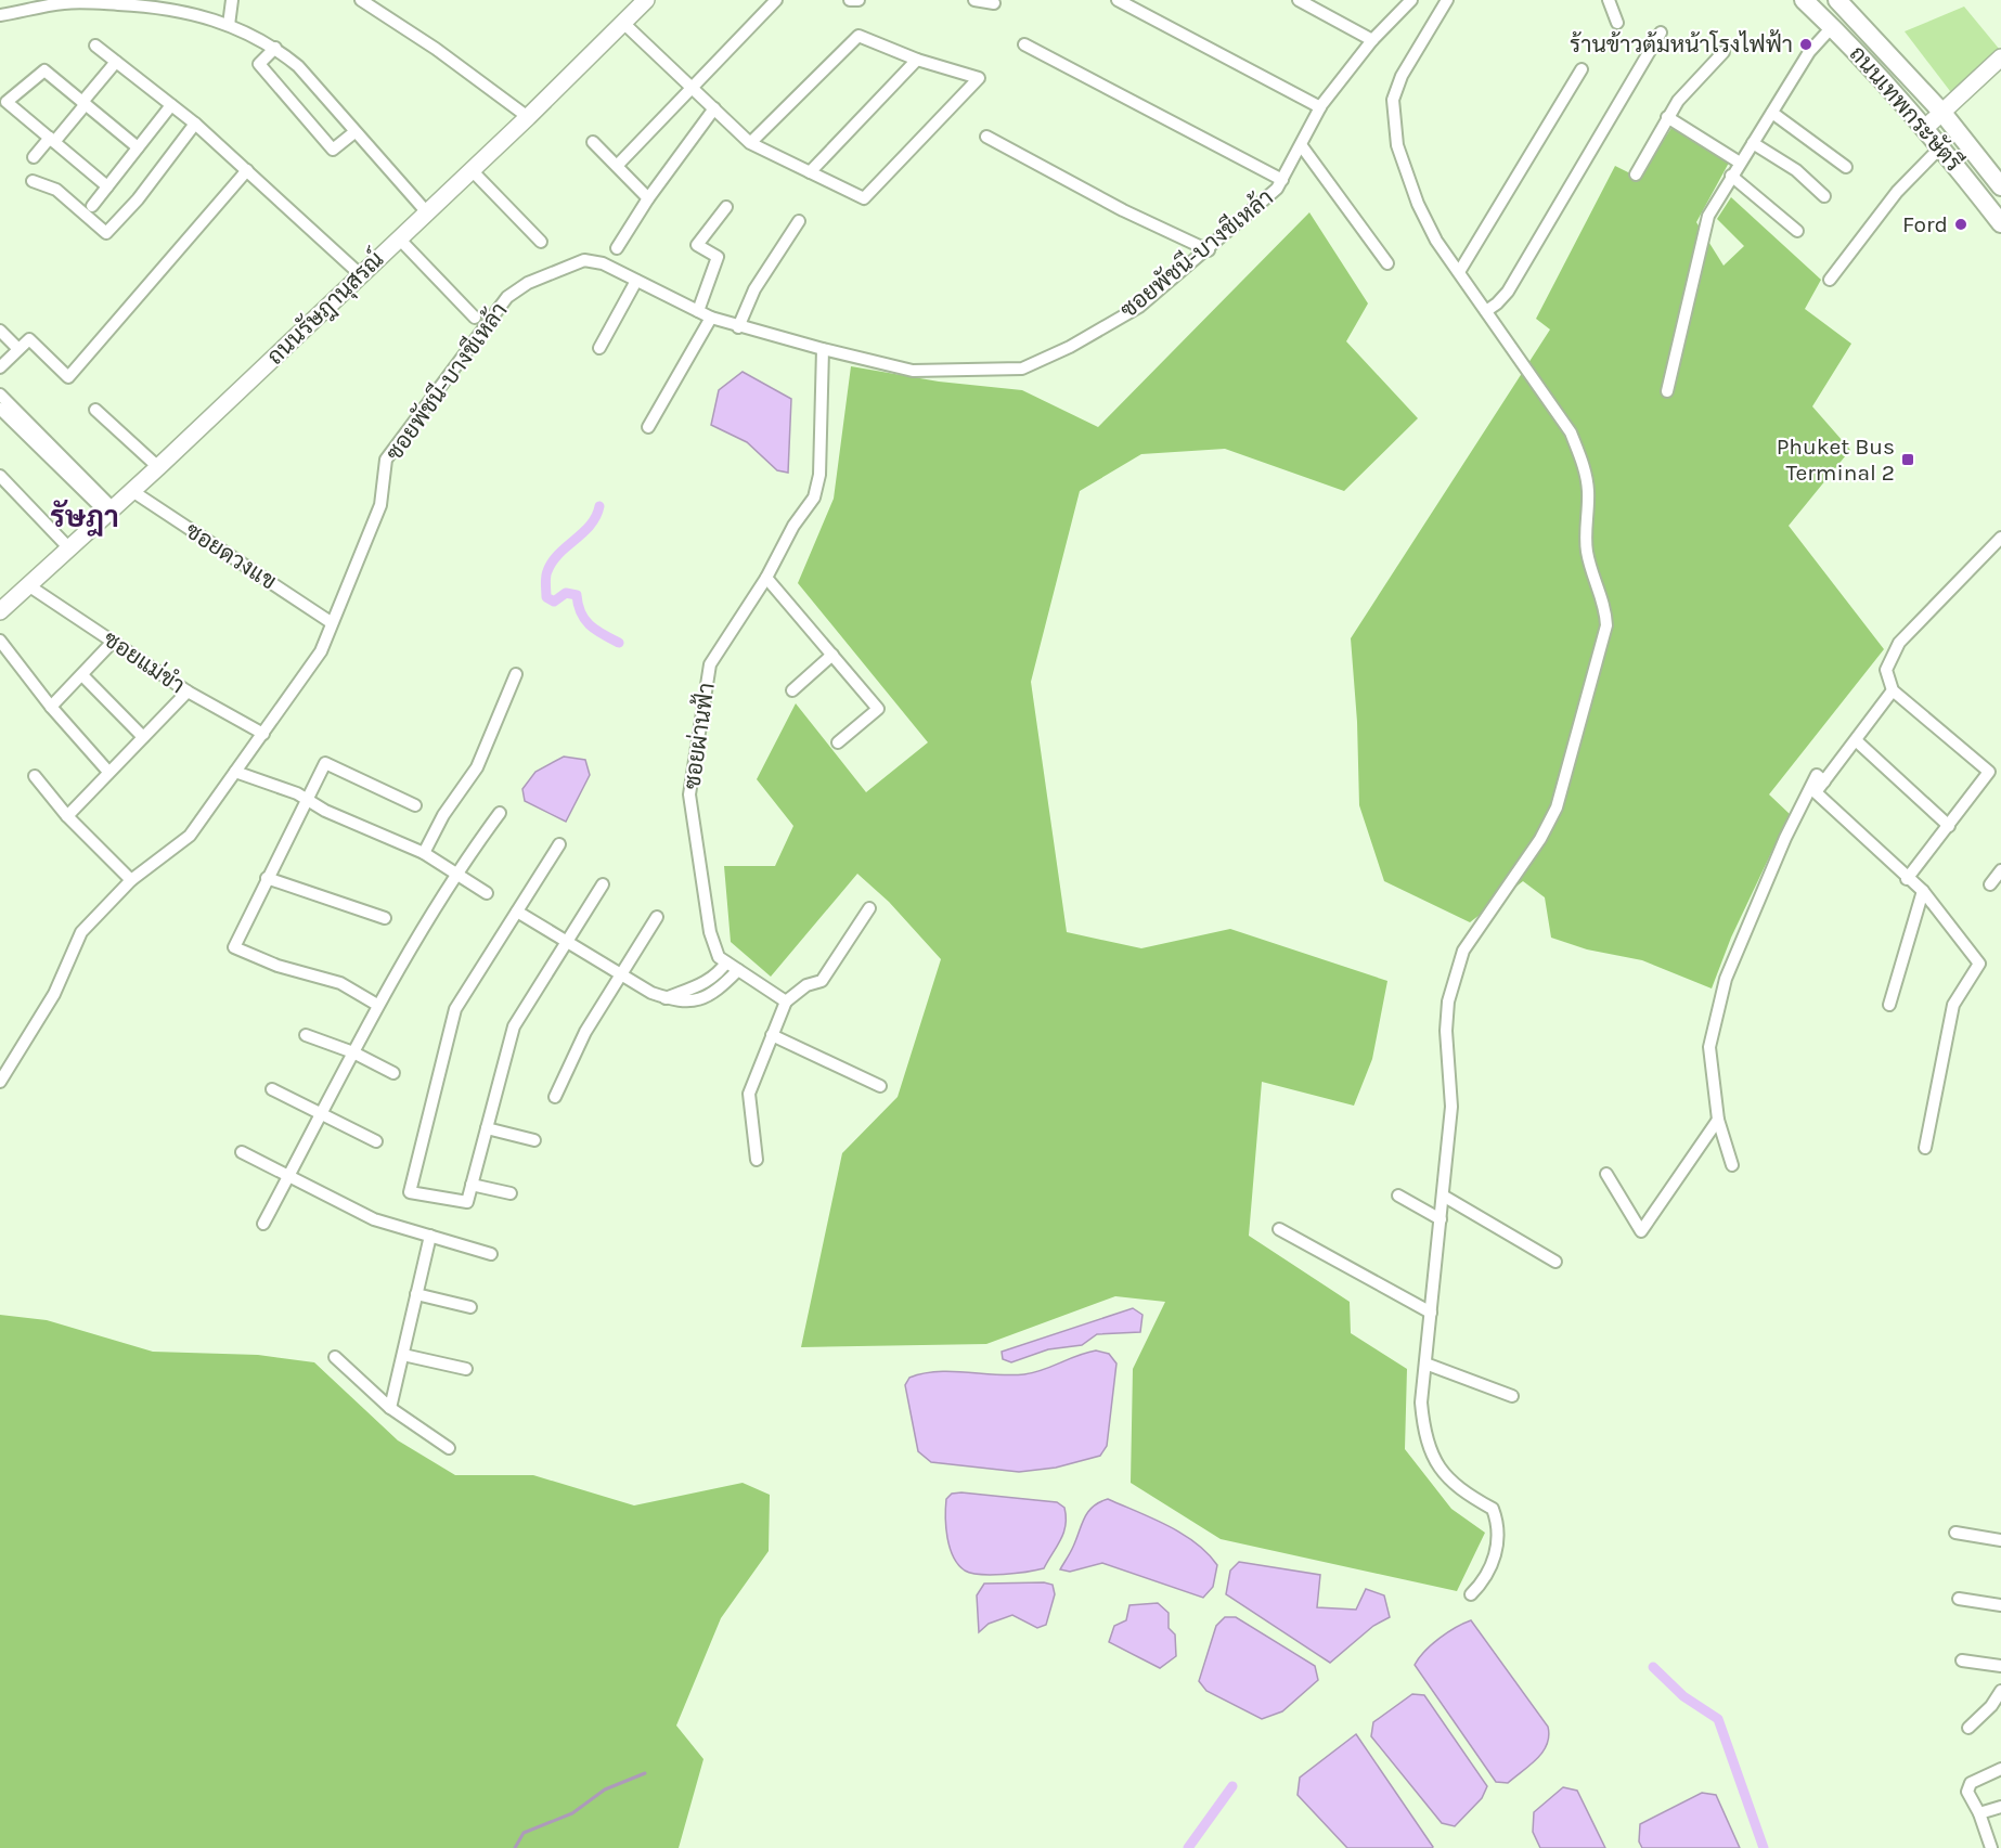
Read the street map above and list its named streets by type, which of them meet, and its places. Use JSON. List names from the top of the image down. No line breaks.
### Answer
{"streets":{"main road":["ถนนเทพกระษัตรี"],"street":["ซอยพัชนี-บางชีเหล้า","ถนนรัษฎานุสรณ์","ซอยดวงแข","ซอยแม่ขำ","ซอยผ่านฟ้า"]},"crossings":[["ซอยพัชนี-บางชีเหล้า","ซอยดวงแข"],["ซอยพัชนี-บางชีเหล้า","ซอยแม่ขำ"],["ซอยพัชนี-บางชีเหล้า","ซอยผ่านฟ้า"],["ถนนรัษฎานุสรณ์","ซอยดวงแข"],["ถนนรัษฎานุสรณ์","ซอยแม่ขำ"]],"districts":["รัษฎา"],"places":{"other":["ร้านข้าวต้มหน้าโรงไฟฟ้า","Ford"],"transit":["Phuket Bus Terminal 2"]}}
